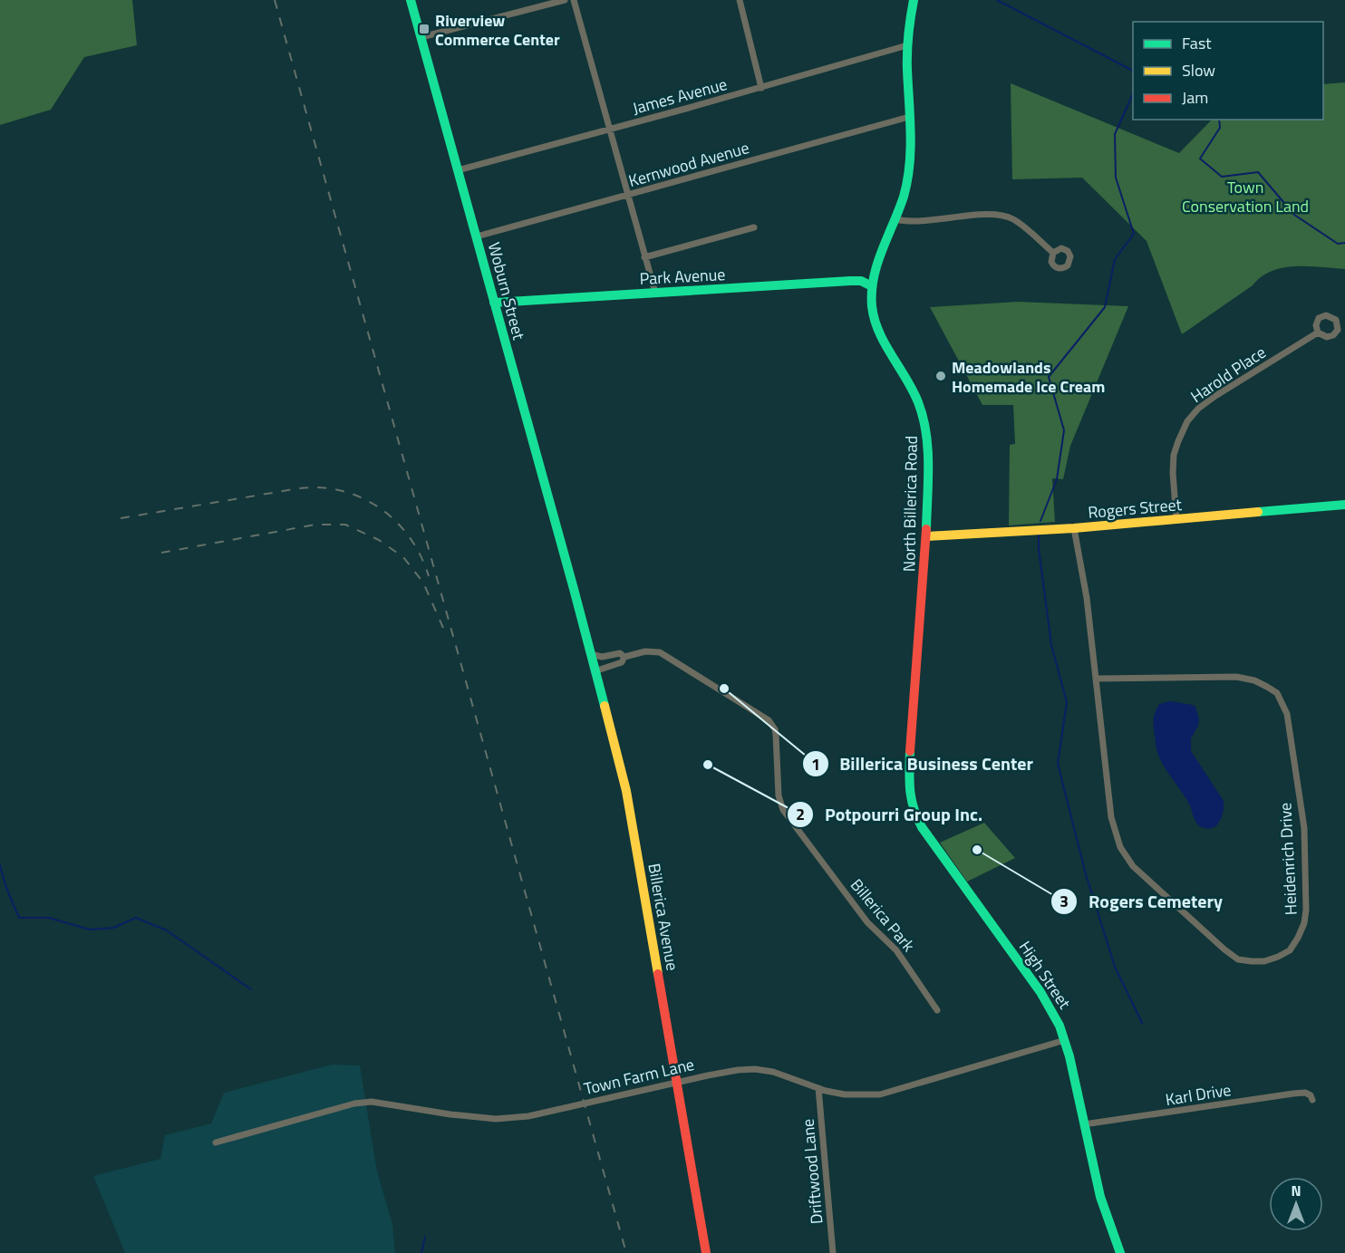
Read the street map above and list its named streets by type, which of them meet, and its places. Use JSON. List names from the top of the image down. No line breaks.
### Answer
{"streets":{"main road":["Park Avenue","Woburn Street","North Billerica Road","Rogers Street","Billerica Avenue","High Street"],"street":["James Avenue","Kernwood Avenue","Harold Place","Heidenrich Drive","Billerica Park","Town Farm Lane","Karl Drive","Driftwood Lane"]},"crossings":[["James Avenue","Woburn Street"],["James Avenue","North Billerica Road"],["Kernwood Avenue","Woburn Street"],["Kernwood Avenue","North Billerica Road"],["Park Avenue","Woburn Street"],["Park Avenue","North Billerica Road"],["Woburn Street","Billerica Avenue"],["Harold Place","Rogers Street"],["North Billerica Road","Rogers Street"],["North Billerica Road","High Street"],["Rogers Street","Heidenrich Drive"],["Billerica Park","Billerica Avenue"],["Billerica Avenue","Town Farm Lane"],["High Street","Town Farm Lane"],["High Street","Karl Drive"],["Town Farm Lane","Driftwood Lane"]],"parks":["Town Conservation Land"],"places":{"transit":["Riverview Commerce Center"],"other":["Meadowlands Homemade Ice Cream","Billerica Business Center","Potpourri Group Inc.","Rogers Cemetery"]},"legend":["Fast","Slow","Jam"],"north":"top"}
